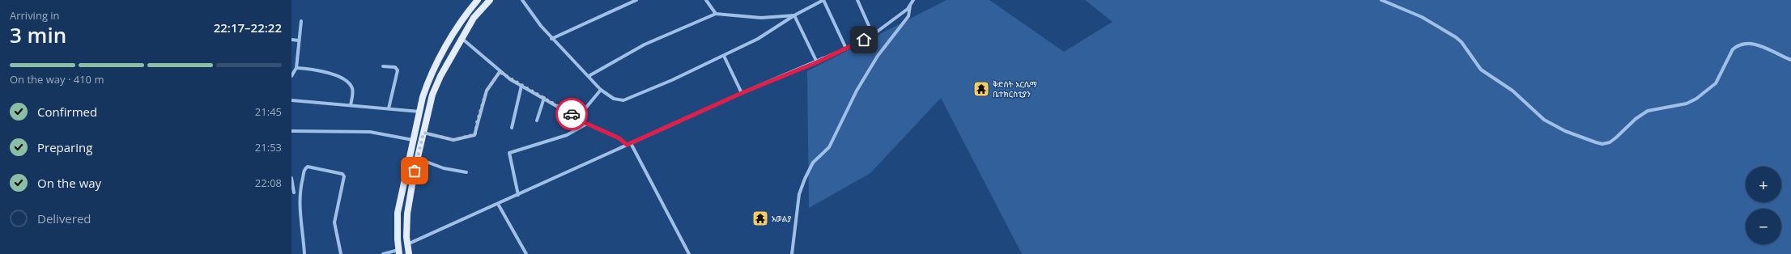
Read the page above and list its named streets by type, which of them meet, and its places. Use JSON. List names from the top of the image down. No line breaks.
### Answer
{"places":{"temple":["ቅድስት አርሴማ ቤተክርስቲያን","አወልያ"]},"page":{"heading":["3 min","Arriving in","22:17–22:22"],"bar":"On the way · 410 m","list":[["Confirmed","21:45"],["Preparing","21:53"],["On the way","22:08"],"Delivered"],"map_buttons":["+","−"]}}
